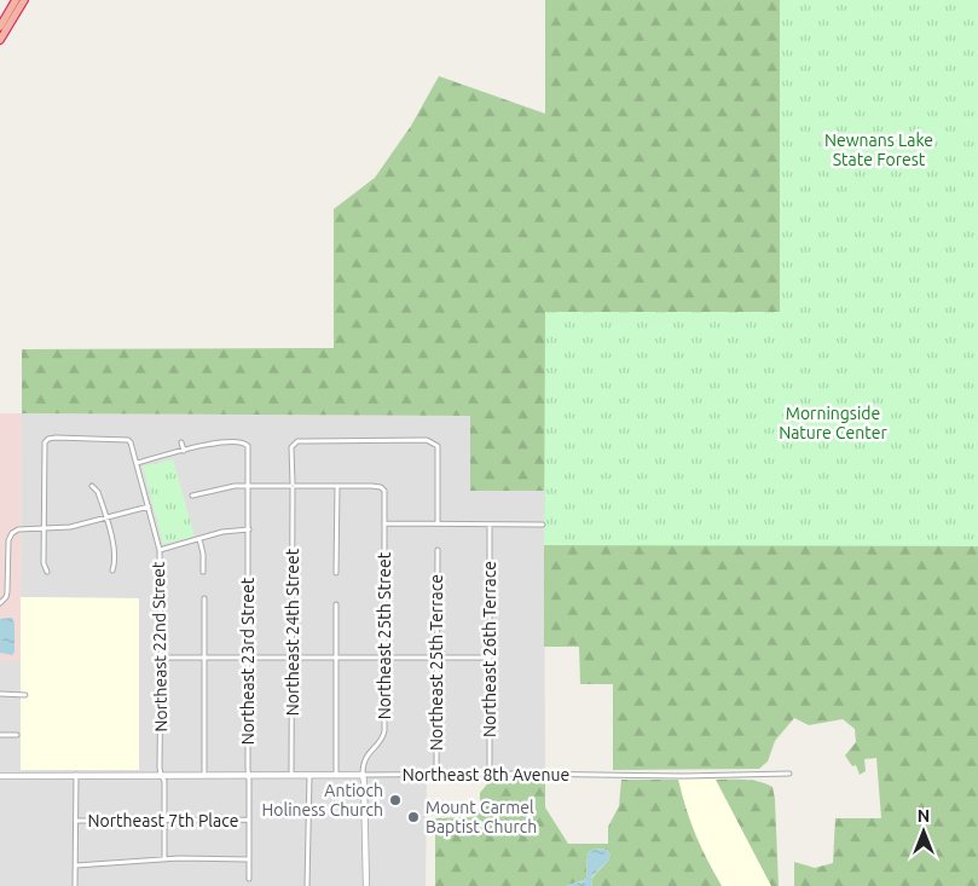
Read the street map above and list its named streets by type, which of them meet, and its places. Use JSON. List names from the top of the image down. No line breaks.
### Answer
{"streets":{"street":["Northeast 24th Street","Northeast 25th Street","Northeast 22nd Street","Northeast 26th Terrace","Northeast 23rd Street","Northeast 25th Terrace","Northeast 8th Avenue","Northeast 7th Place"]},"crossings":[["Northeast 24th Street","Northeast 8th Avenue"],["Northeast 25th Street","Northeast 8th Avenue"],["Northeast 22nd Street","Northeast 8th Avenue"],["Northeast 22nd Street","Northeast 7th Place"],["Northeast 26th Terrace","Northeast 8th Avenue"],["Northeast 23rd Street","Northeast 8th Avenue"],["Northeast 23rd Street","Northeast 7th Place"],["Northeast 25th Terrace","Northeast 8th Avenue"]],"parks":["Newnans Lake State Forest","Morningside Nature Center"],"places":["Antioch Holiness Church","Mount Carmel Baptist Church"],"north":"top"}
